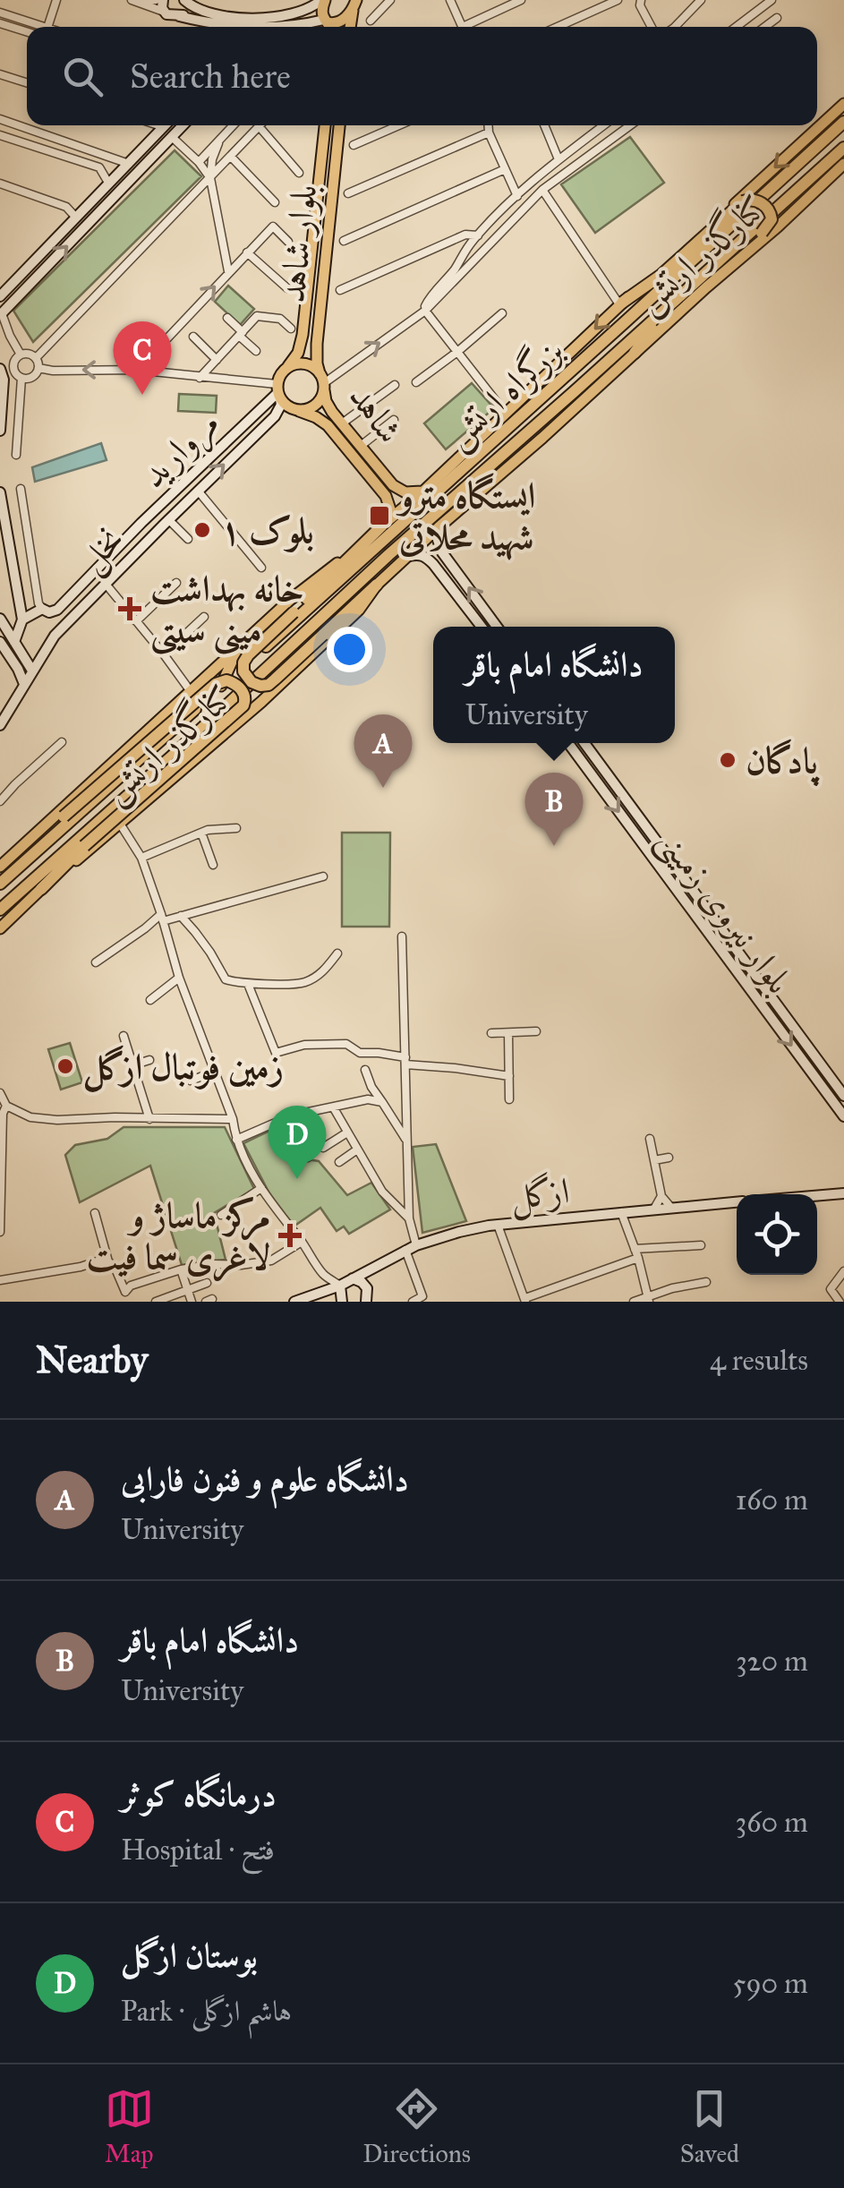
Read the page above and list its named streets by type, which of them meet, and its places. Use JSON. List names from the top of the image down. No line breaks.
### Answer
{"streets":{"highway":["بزرگراه ارتش"],"main road":["بلوار شاهد","کنارگذر ارتش","شاهد","مروارید","نخل","بلوار نیروی زمینی","ازگل"]},"crossings":[["بلوار شاهد","شاهد"],["بلوار شاهد","مروارید"],["کنارگذر ارتش","شاهد"],["شاهد","مروارید"]],"places":{"transit":["ایستگاه مترو شهید محلاتی"],"other":["۱ بلوک","پادگان","زمین فوتبال ازگل"],"health":["خانه بهداشت مینی سیتی","مرکز ماساژ و لاغری سما فیت"]},"page":{"search":"Search here","pins":["C","A","B","D"],"popup":["دانشگاه امام باقر","University"],"heading":["Nearby","4 results"],"list":[{"mark":"A","name":"دانشگاه علوم و فنون فارابی","note":"University","value":"160 m"},{"mark":"B","name":"دانشگاه امام باقر","note":"University","value":"320 m"},{"mark":"C","name":"درمانگاه کوثر","note":"Hospital · فتح","value":"360 m"},{"mark":"D","name":"بوستان ازگل","note":"Park · هاشم ازگلی","value":"590 m"}],"nav":["Map","Directions","Saved"]}}
